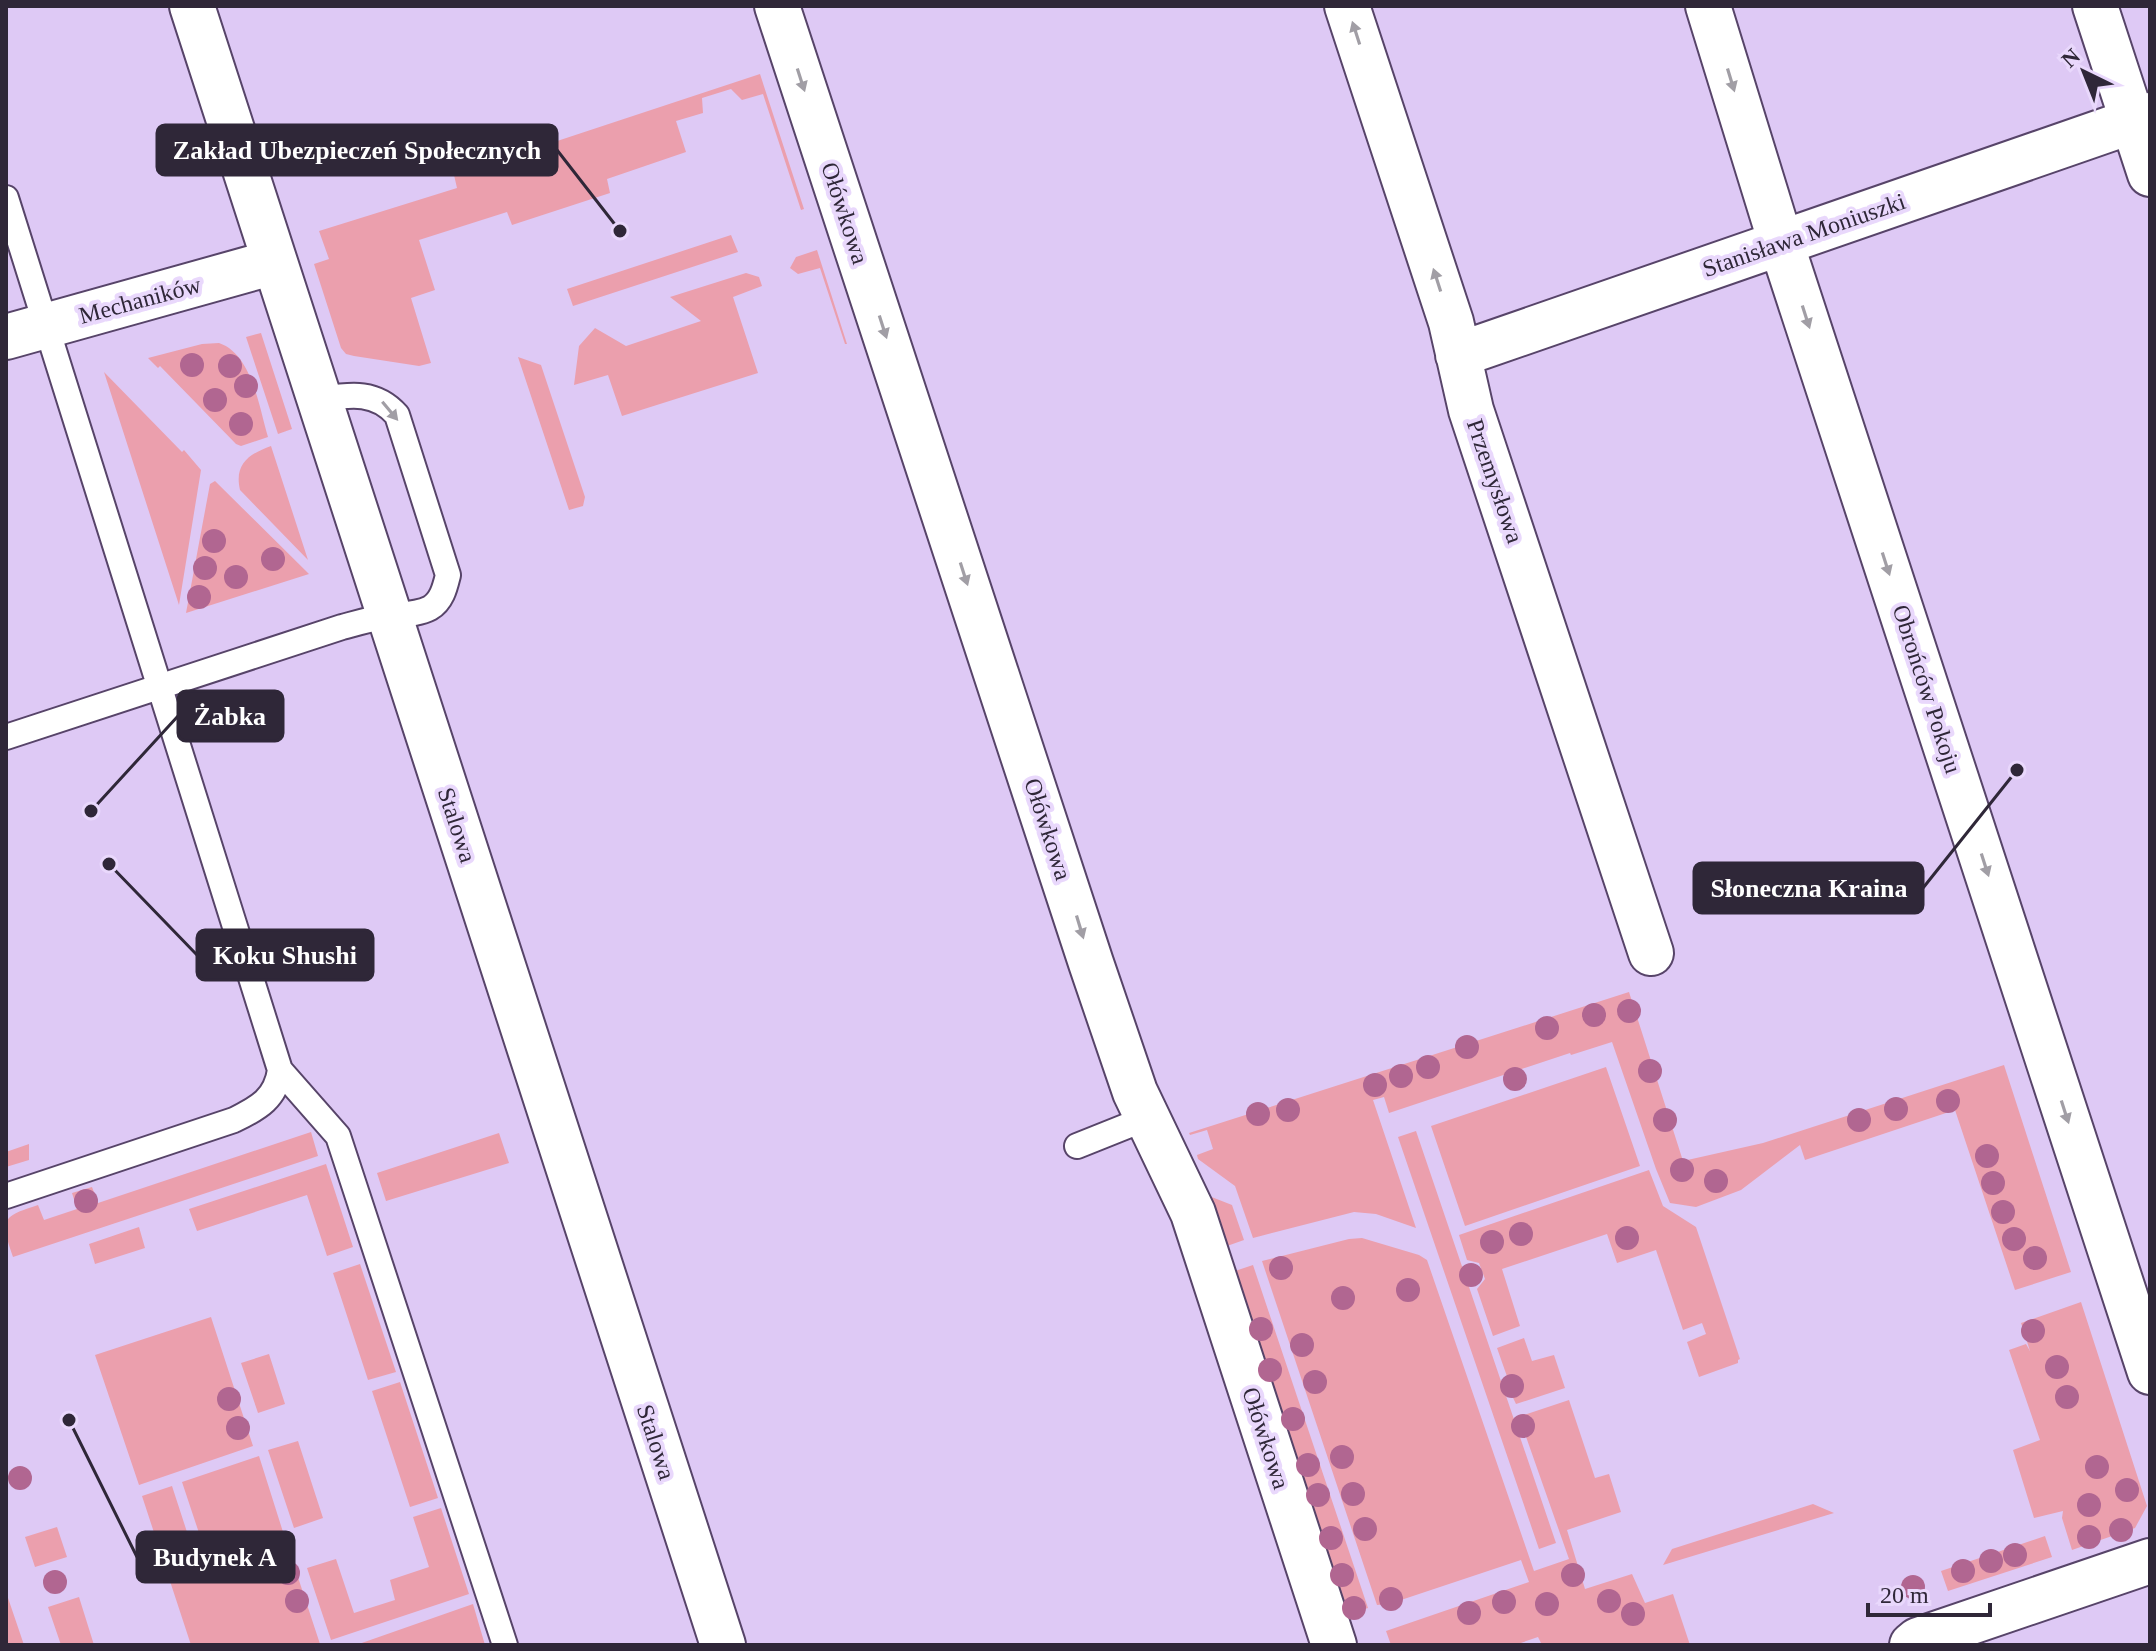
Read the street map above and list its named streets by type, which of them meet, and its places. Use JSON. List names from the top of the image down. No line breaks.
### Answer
{"streets":{"street":["Ołówkowa","Stanisława Moniuszki","Mechaników","Przemysłowa","Obrońców Pokoju","Stalowa"]},"crossings":[["Stanisława Moniuszki","Przemysłowa"],["Stanisława Moniuszki","Obrońców Pokoju"],["Mechaników","Stalowa"]],"one_way":["Ołówkowa","Przemysłowa","Obrońców Pokoju"],"places":["Zakład Ubezpieczeń Społecznych","Słoneczna Kraina","Żabka","Koku Shushi","Budynek A"],"scale_bar":"20 m","north":"top left"}
